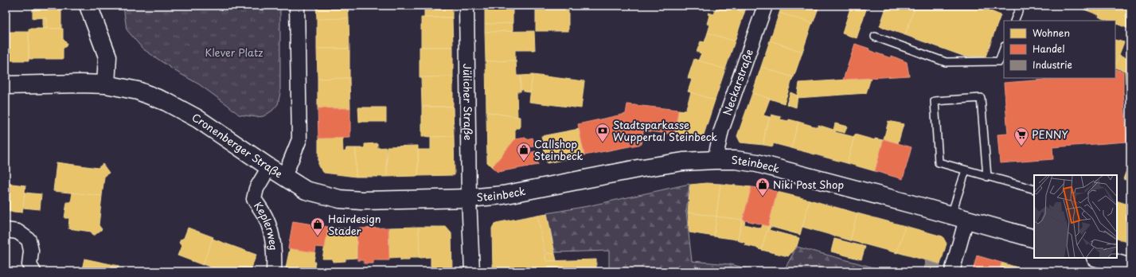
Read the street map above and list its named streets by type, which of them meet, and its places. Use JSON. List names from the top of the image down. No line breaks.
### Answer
{"streets":{"main road":["Cronenberger Straße","Steinbeck"],"street":["Neckarstraße","Jülicher Straße","Keplerweg"]},"crossings":[["Neckarstraße","Steinbeck"],["Jülicher Straße","Cronenberger Straße"],["Jülicher Straße","Steinbeck"],["Cronenberger Straße","Steinbeck"],["Cronenberger Straße","Keplerweg"]],"parks":["Klever Platz"],"places":{"bank":["Stadtsparkasse Wuppertal Steinbeck"],"supermarket":["PENNY"],"shop":["Callshop Steinbeck","Niki Post Shop","Hairdesign Stader"]},"legend":["Wohnen","Handel","Industrie"]}
